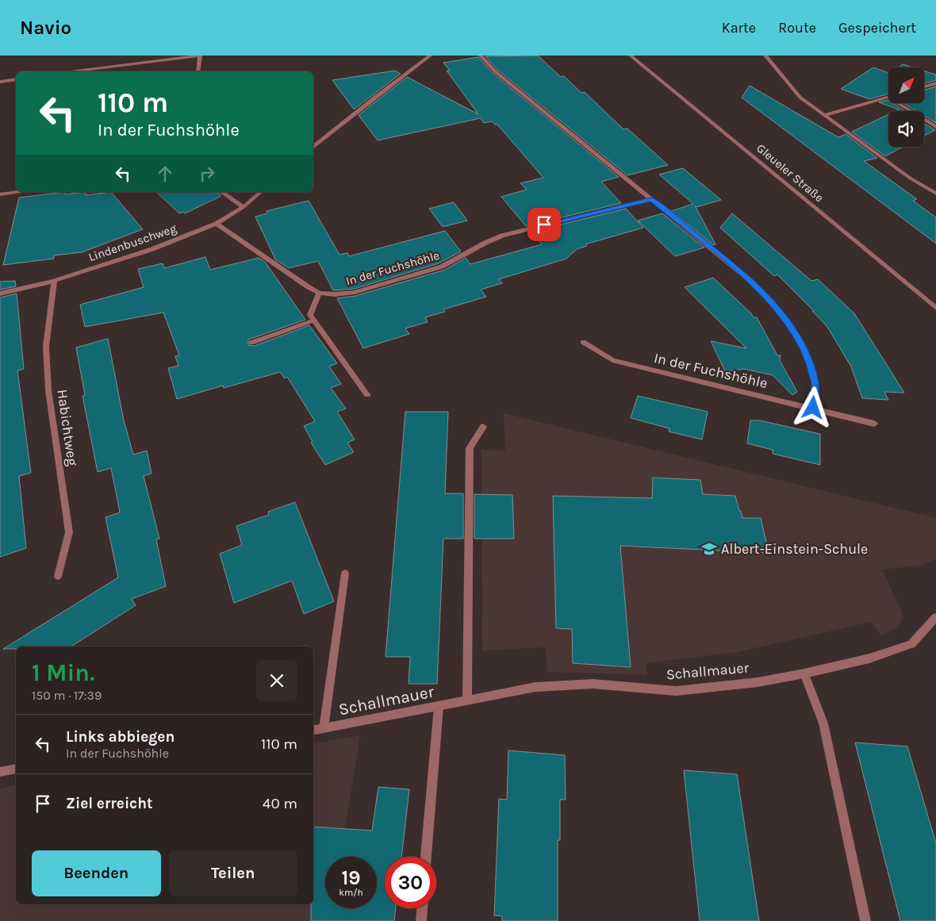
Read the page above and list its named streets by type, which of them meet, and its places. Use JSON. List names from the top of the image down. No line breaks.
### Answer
{"streets":{"street":["Gleueler Straße","Lindenbuschweg","In der Fuchshöhle","Habichtweg","Schallmauer"]},"crossings":[["Lindenbuschweg","In der Fuchshöhle"],["Lindenbuschweg","Habichtweg"]],"places":{"school or university":["Albert-Einstein-Schule"]},"north":"top right","page":{"header":"Navio","nav":["Karte","Route","Gespeichert"],"turn":["110 m","In der Fuchshöhle"],"heading":["1 Min.","150 m · 17:39"],"list":[{"name":"Links abbiegen","note":"In der Fuchshöhle","value":"110 m"},{"name":"Ziel erreicht","value":"40 m"}],"buttons":["Beenden","Teilen"],"speed":"19 km/h","limit":"30"}}
